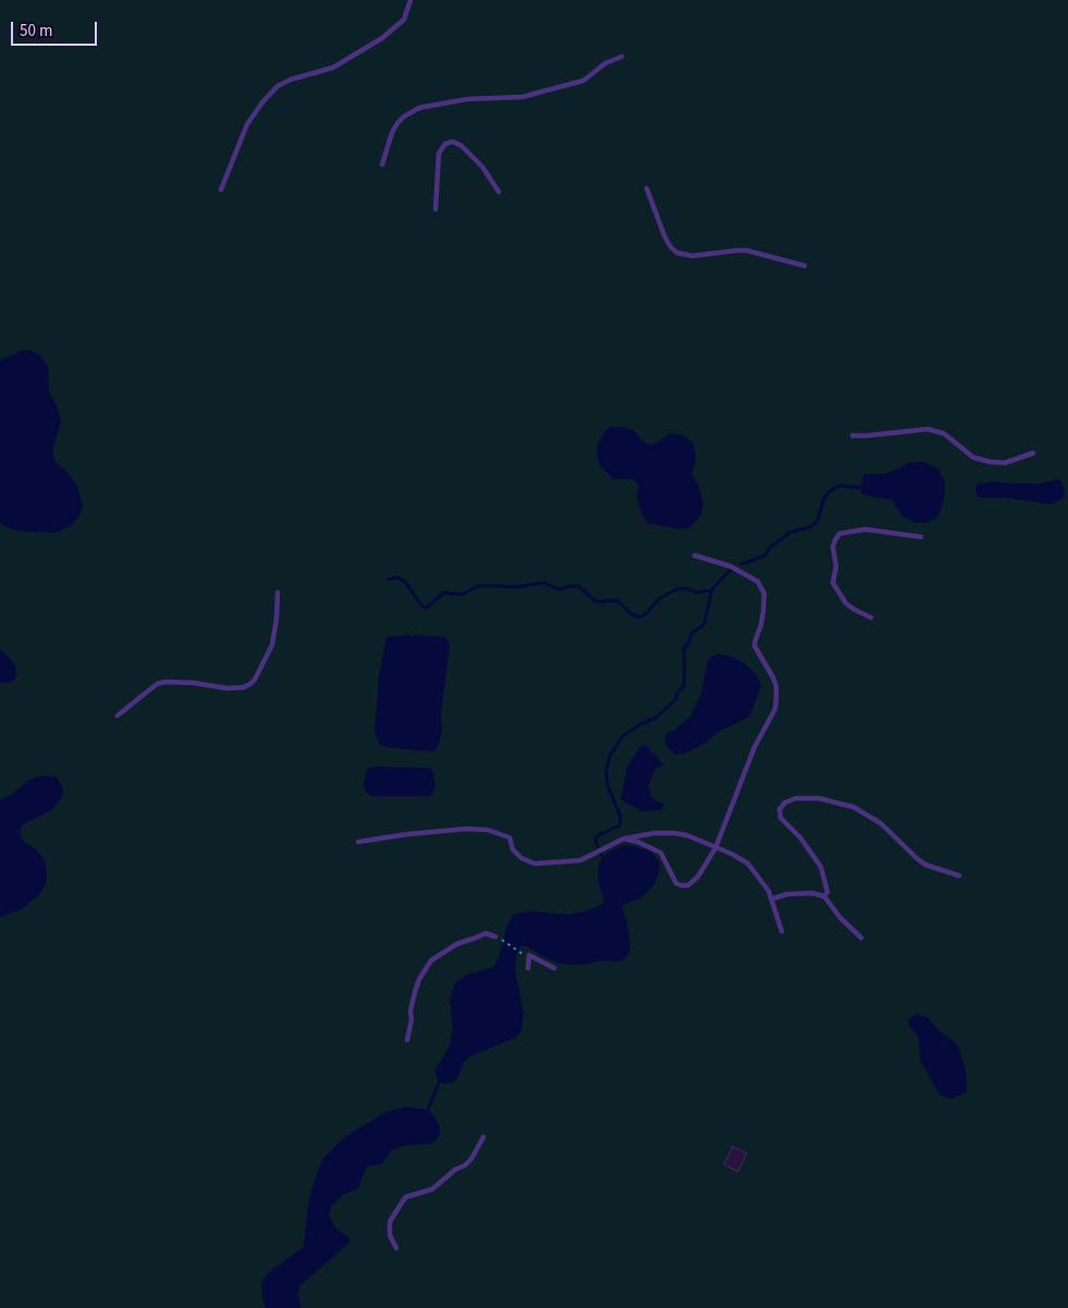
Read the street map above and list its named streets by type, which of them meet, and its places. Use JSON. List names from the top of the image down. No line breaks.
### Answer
{"scale_bar":"50 m"}
